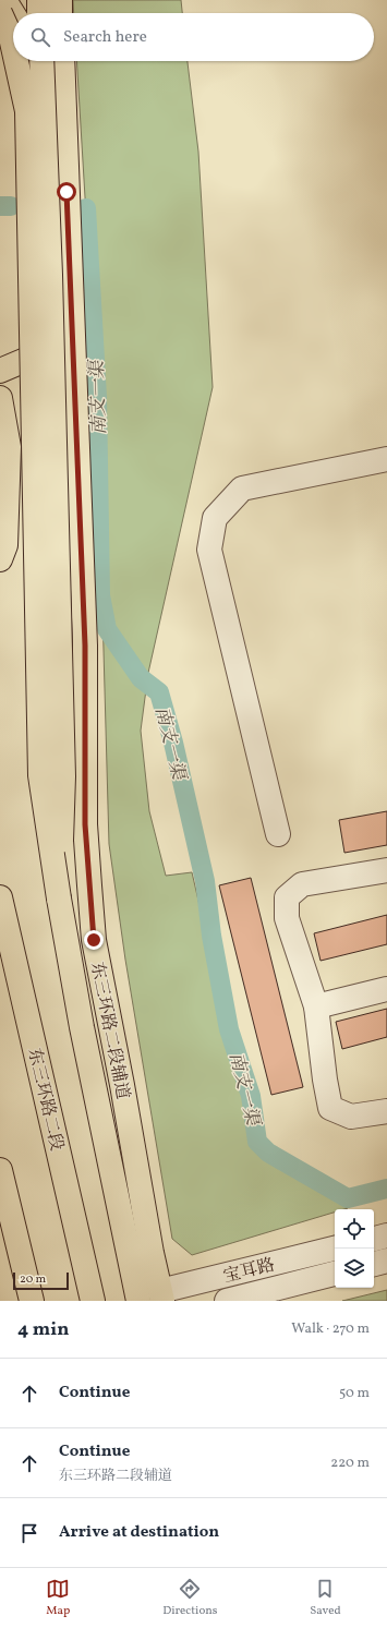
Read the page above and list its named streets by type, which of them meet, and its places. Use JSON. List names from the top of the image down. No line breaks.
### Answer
{"streets":{"main road":["东三环路二段辅道","东三环路二段"],"street":["宝耳路"]},"crossings":[["东三环路二段辅道","宝耳路"]],"water":["南支一渠"],"scale_bar":"20 m","page":{"search":"Search here","scale":"20 m","heading":["4 min","Walk · 270 m"],"list":[["Continue","50 m"],["Continue","东三环路二段辅道","220 m"],"Arrive at destination"],"nav":["Map","Directions","Saved"]}}
